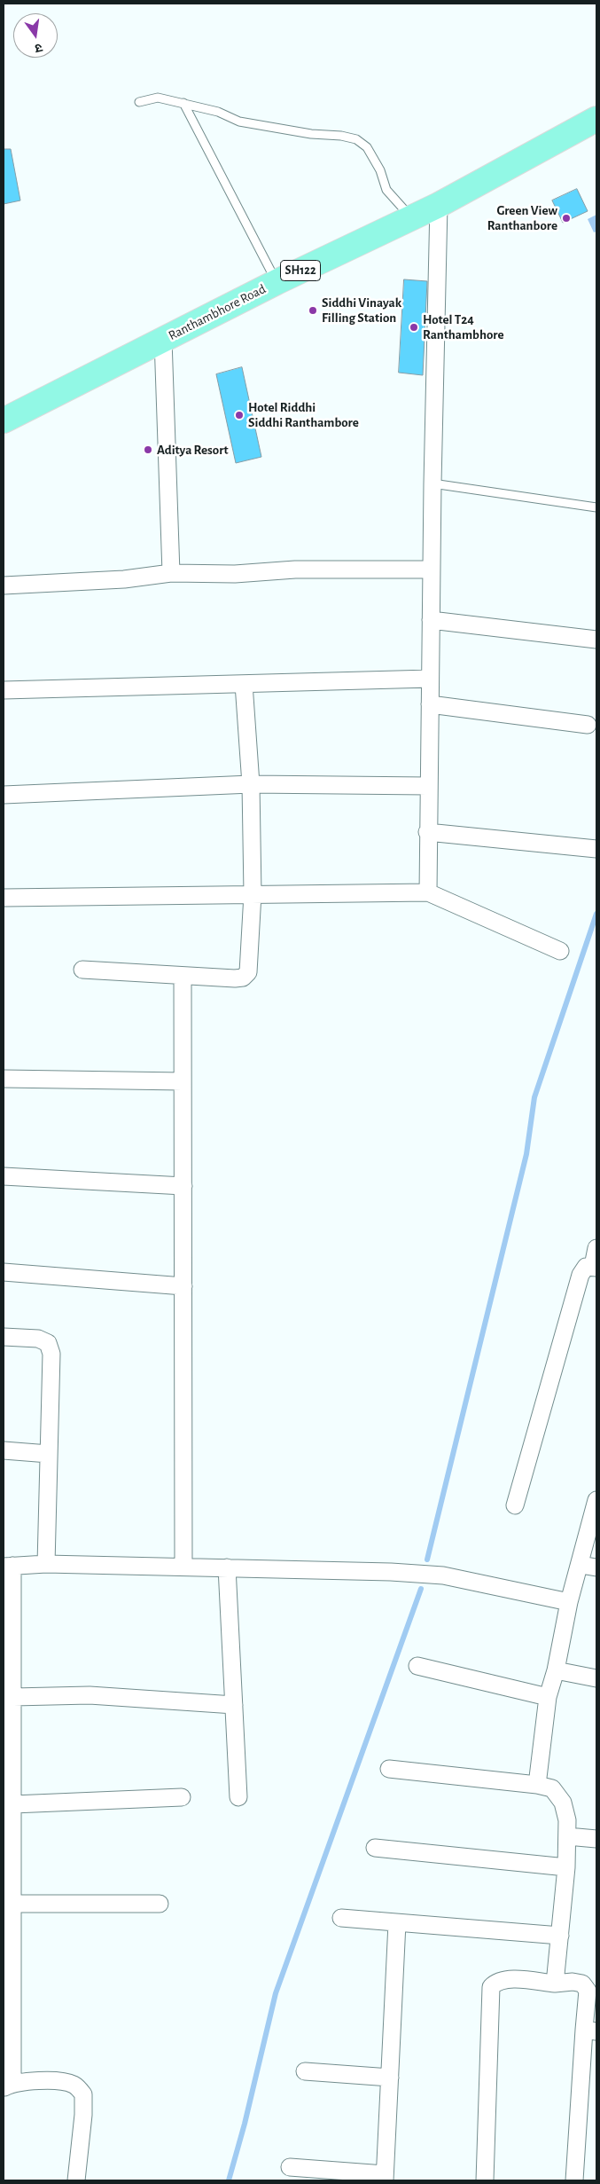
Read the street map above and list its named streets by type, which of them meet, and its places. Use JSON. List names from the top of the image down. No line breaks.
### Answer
{"streets":{"main road":["SH122","Ranthambhore Road"]},"places":["Green View Ranthanbore","Siddhi Vinayak Filling Station","Hotel T24 Ranthambhore","Hotel Riddhi Siddhi Ranthambore","Aditya Resort"],"north":"bottom"}
